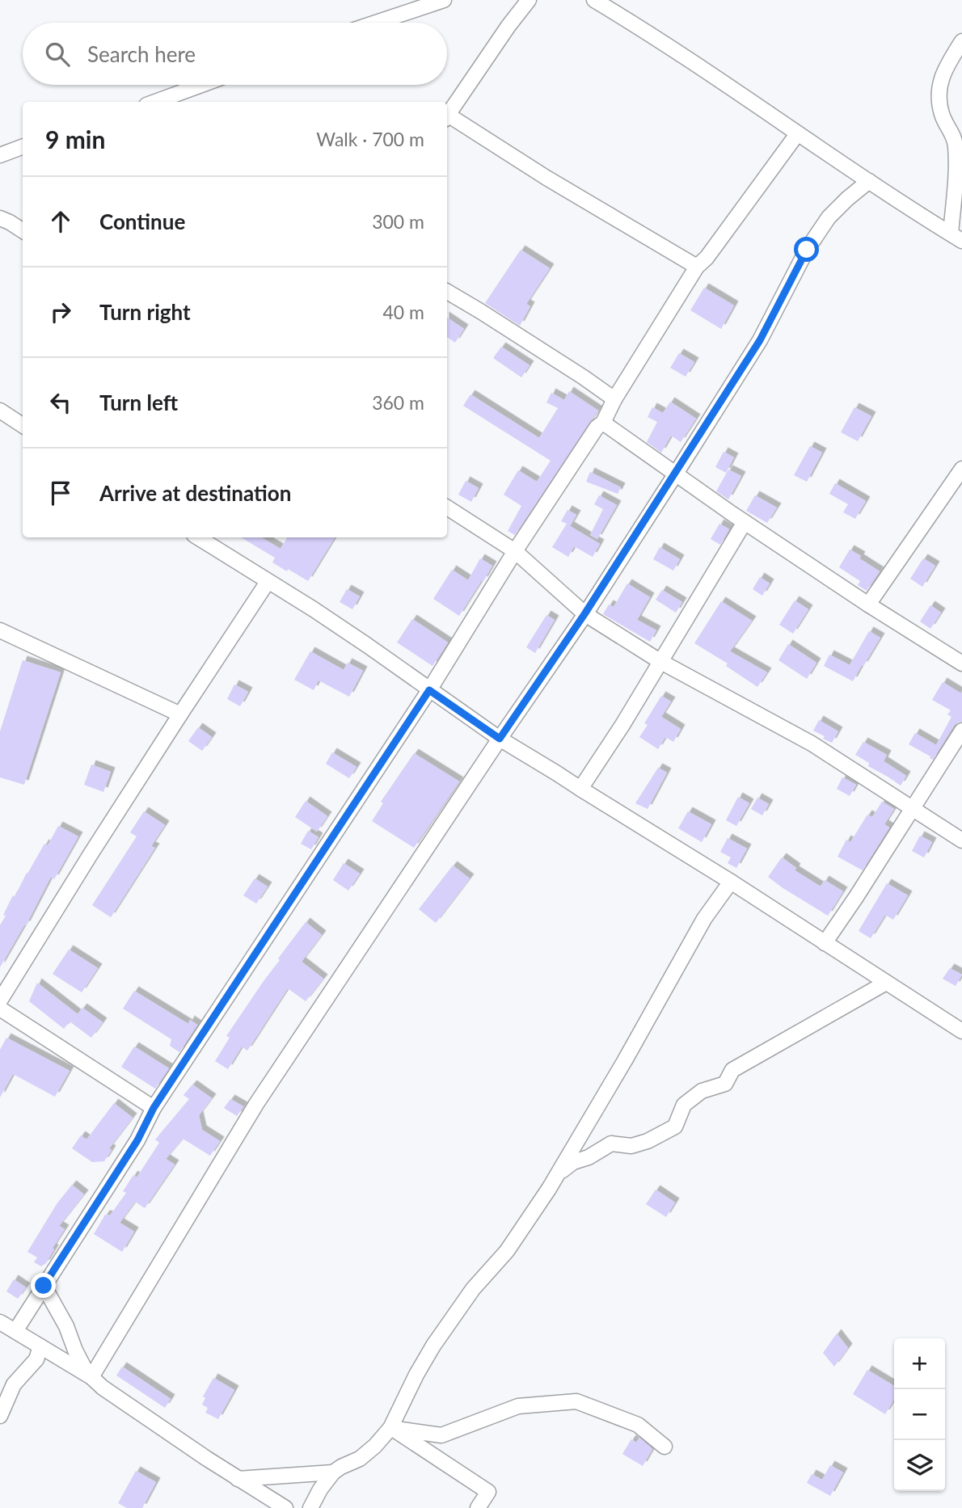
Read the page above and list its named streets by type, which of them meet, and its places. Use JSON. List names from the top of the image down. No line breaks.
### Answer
{"page":{"search":"Search here","heading":["9 min","Walk · 700 m"],"list":[["Continue","300 m"],["Turn right","40 m"],["Turn left","360 m"],"Arrive at destination"],"map_buttons":["+","−"]}}
